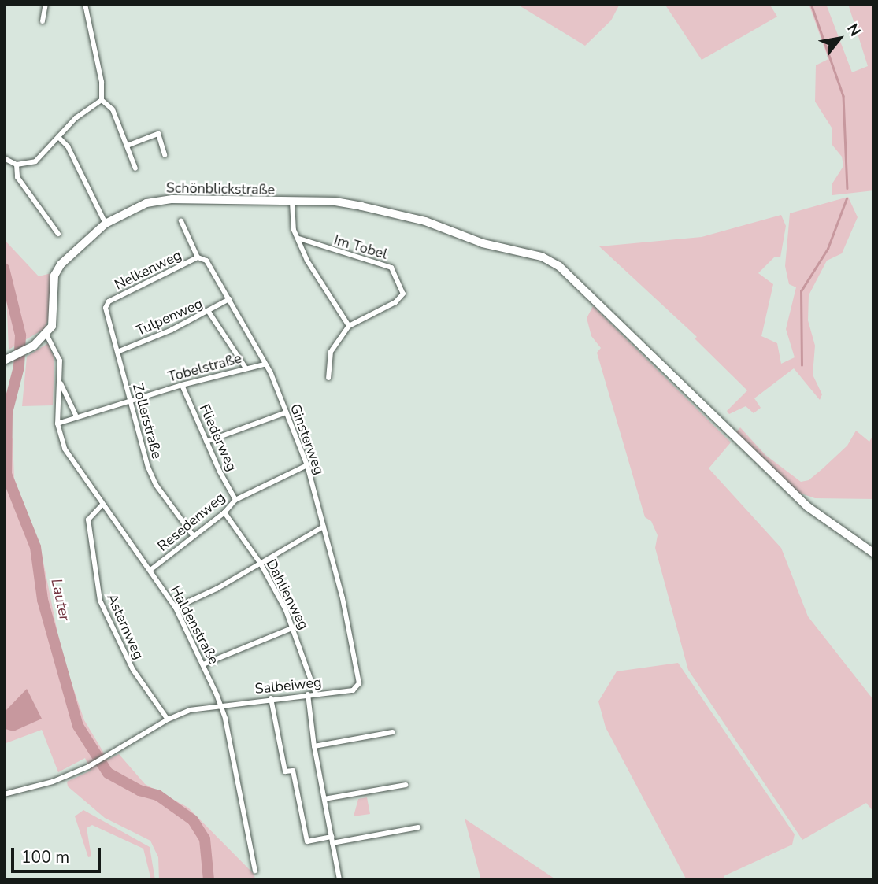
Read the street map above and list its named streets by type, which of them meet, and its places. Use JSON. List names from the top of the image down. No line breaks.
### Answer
{"streets":{"street":["Schönblickstraße","Im Tobel","Nelkenweg","Tulpenweg","Tobelstraße","Zollerstraße","Fliederweg","Ginsterweg","Resedenweg","Dahlienweg","Haldenstraße","Asternweg","Salbeiweg"]},"crossings":[["Schönblickstraße","Haldenstraße"],["Nelkenweg","Zollerstraße"],["Nelkenweg","Ginsterweg"],["Tulpenweg","Zollerstraße"],["Tulpenweg","Ginsterweg"],["Tobelstraße","Zollerstraße"],["Tobelstraße","Fliederweg"],["Tobelstraße","Ginsterweg"],["Tobelstraße","Haldenstraße"],["Zollerstraße","Resedenweg"],["Fliederweg","Resedenweg"],["Ginsterweg","Resedenweg"],["Ginsterweg","Salbeiweg"],["Resedenweg","Dahlienweg"],["Resedenweg","Haldenstraße"],["Dahlienweg","Salbeiweg"],["Haldenstraße","Asternweg"],["Haldenstraße","Salbeiweg"]],"water":["Lauter"],"scale_bar":"100 m","north":"top right"}
